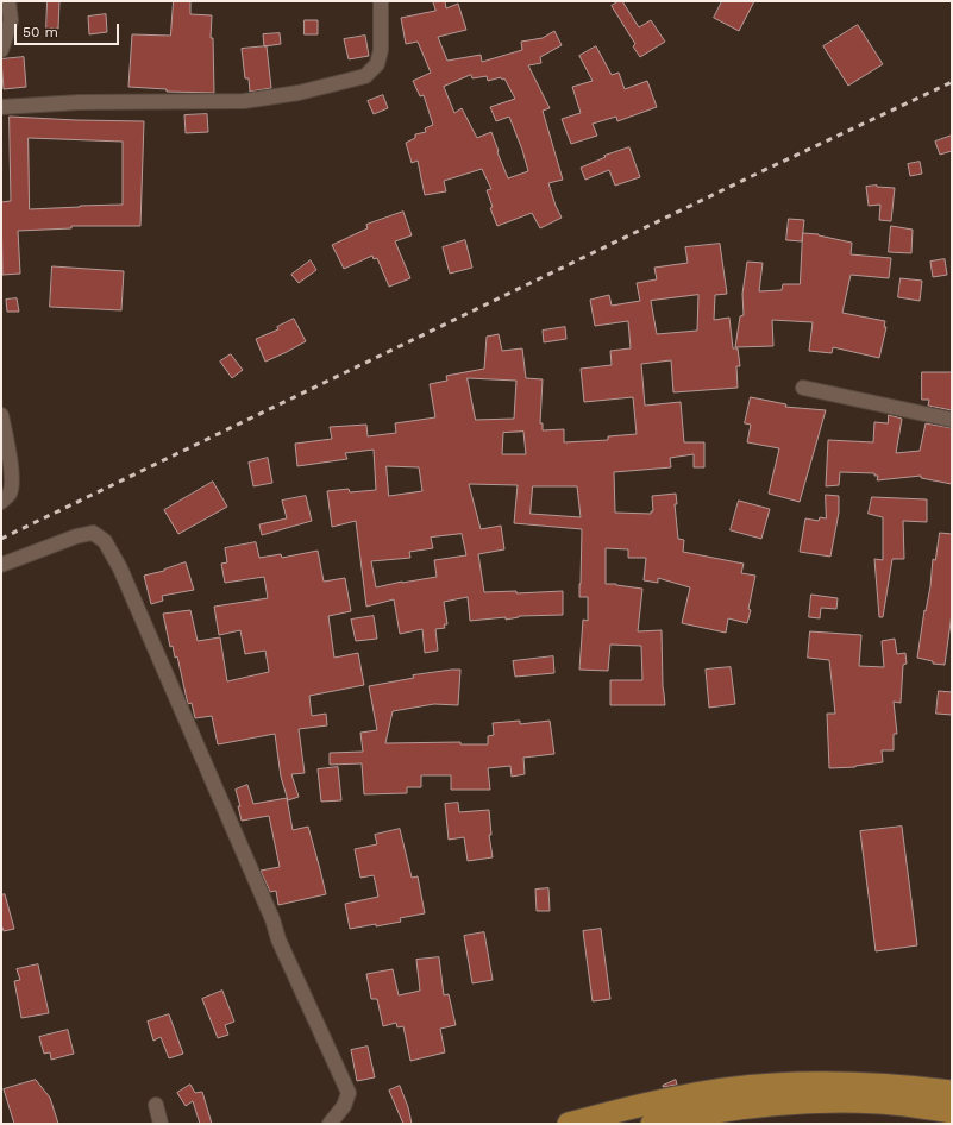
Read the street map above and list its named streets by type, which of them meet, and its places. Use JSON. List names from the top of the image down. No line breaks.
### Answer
{"scale_bar":"50 m"}
